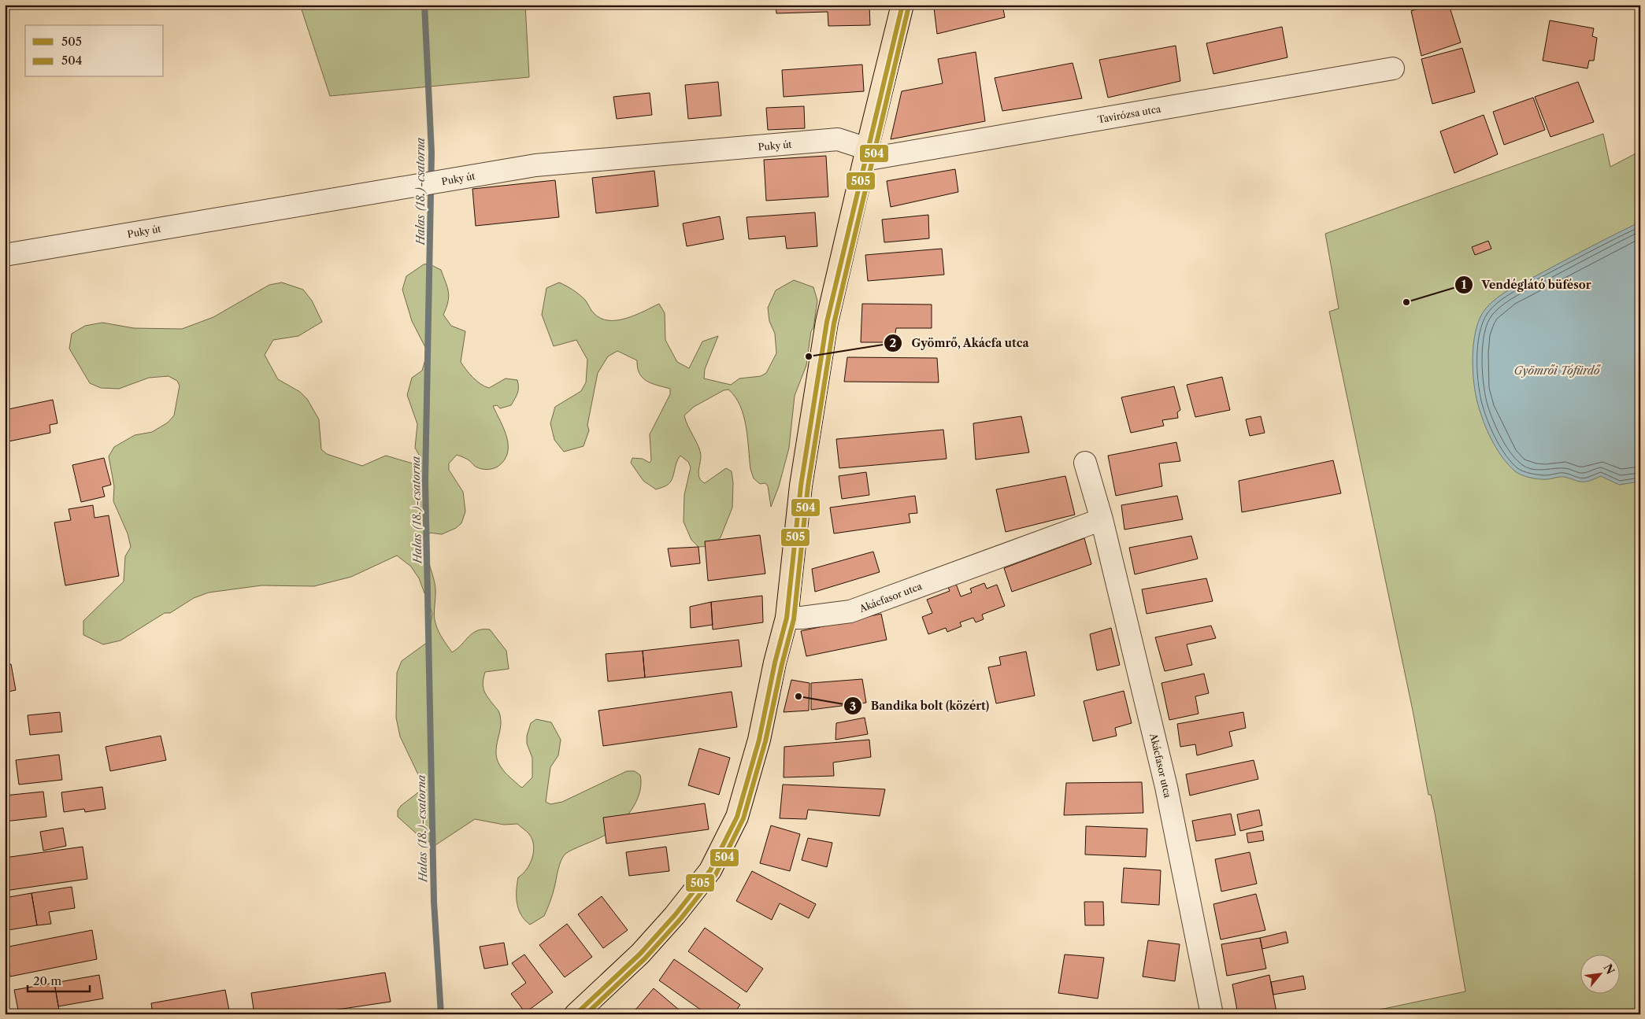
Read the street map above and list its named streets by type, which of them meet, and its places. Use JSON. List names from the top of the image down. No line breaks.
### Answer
{"streets":{"street":["Tavirózsa utca","Puky út","Akácfasor utca"]},"crossings":[["Tavirózsa utca","Puky út"]],"water":["Halas (18.)-csatorna","Gyömrői Tófürdő"],"places":["Vendéglátó büfésor","Gyömrő, Akácfa utca","Bandika bolt (közért)"],"lines":["transit line 505","transit line 504"],"legend":["505","504"],"scale_bar":"20 m","north":"top right"}
